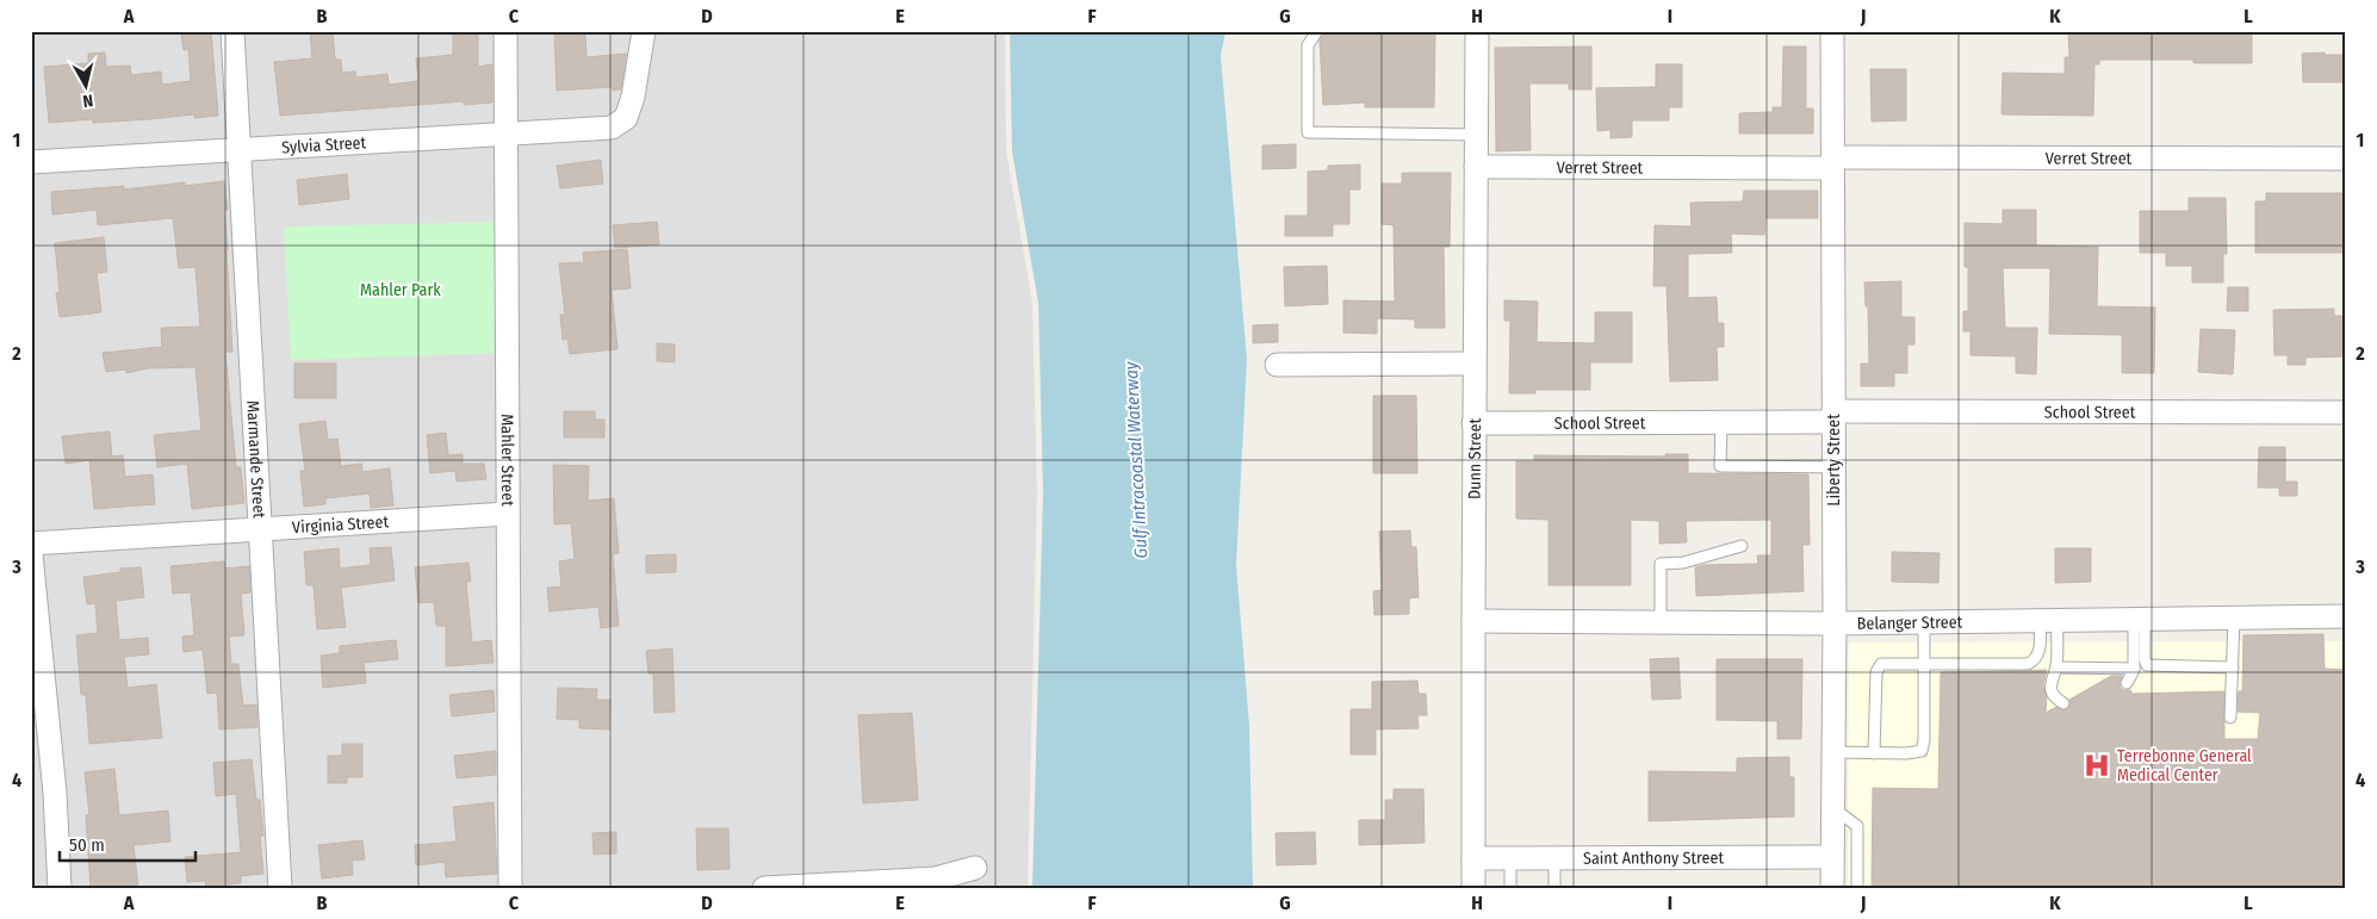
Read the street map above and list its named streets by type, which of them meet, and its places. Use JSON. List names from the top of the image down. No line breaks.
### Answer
{"streets":{"street":["Sylvia Street","Verret Street","School Street","Marmande Street","Dunn Street","Mahler Street","Liberty Street","Virginia Street","Belanger Street","Saint Anthony Street"]},"crossings":[["Sylvia Street","Marmande Street"],["Sylvia Street","Mahler Street"],["Verret Street","Dunn Street"],["Verret Street","Liberty Street"],["School Street","Dunn Street"],["School Street","Liberty Street"],["Marmande Street","Virginia Street"],["Dunn Street","Belanger Street"],["Dunn Street","Saint Anthony Street"],["Mahler Street","Virginia Street"],["Liberty Street","Belanger Street"],["Liberty Street","Saint Anthony Street"]],"water":["Gulf Intracoastal Waterway"],"parks":["Mahler Park"],"places":{"hospital":["Terrebonne General Medical Center"]},"scale_bar":"50 m","north":"bottom","grid":{"columns":["A","B","C","D","E","F","G","H","I","J","K","L"],"rows":["1","2","3","4"]}}
